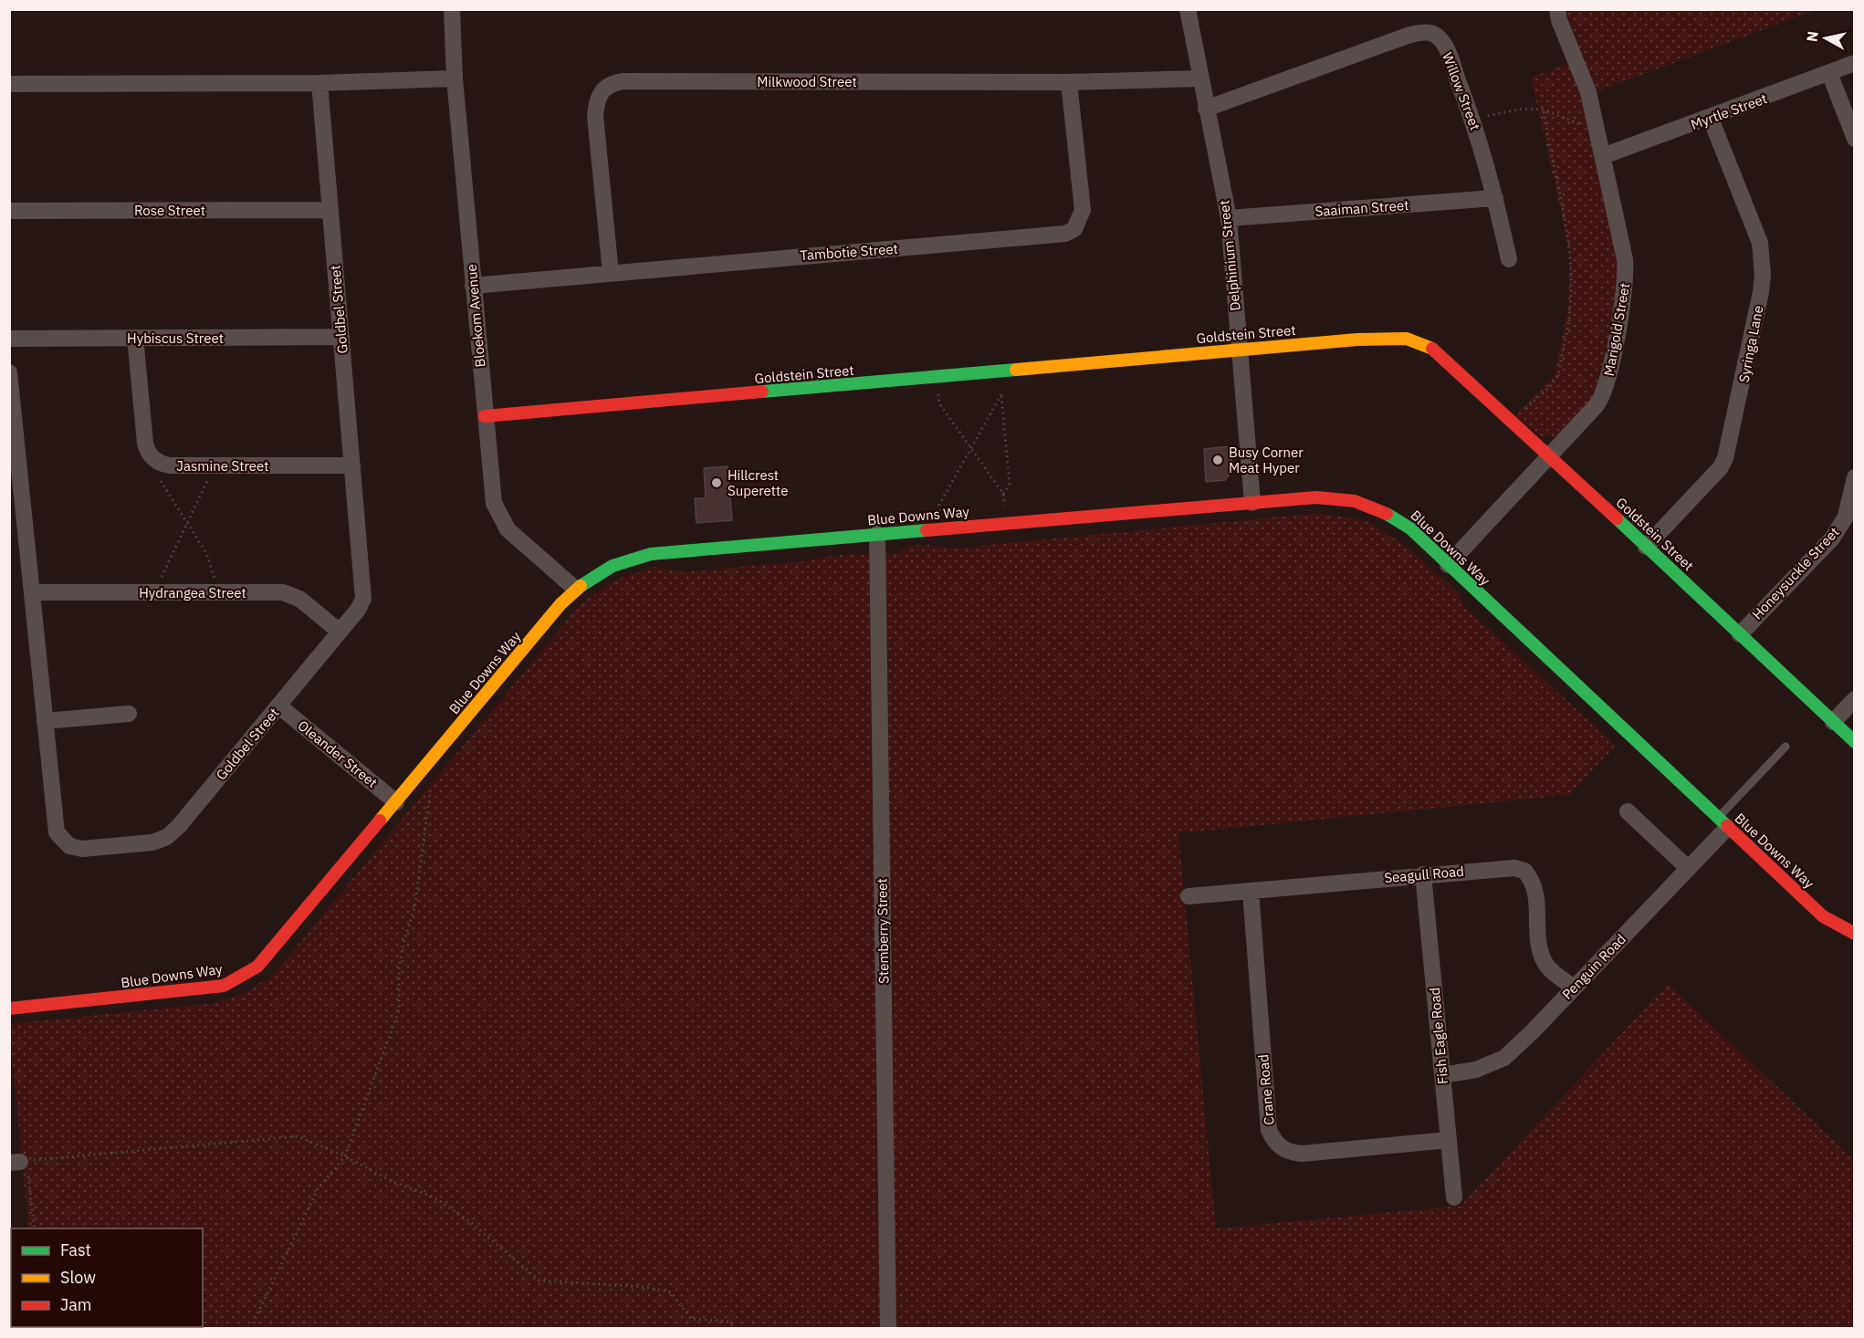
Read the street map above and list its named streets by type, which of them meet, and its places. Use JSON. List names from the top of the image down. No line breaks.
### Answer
{"streets":{"street":["Milkwood Street","Willow Street","Myrtle Street","Saaiman Street","Rose Street","Tambotie Street","Delphinium Street","Goldbel Street","Bloekom Avenue","Marigold Street","Goldstein Street","Hybiscus Street","Syringa Lane","Jasmine Street","Blue Downs Way","Honeysuckle Street","Hydrangea Street","Oleander Street","Seagull Road","Stemberry Street","Penguin Road","Fish Eagle Road","Crane Road"]},"crossings":[["Milkwood Street","Tambotie Street"],["Milkwood Street","Delphinium Street"],["Willow Street","Saaiman Street"],["Willow Street","Delphinium Street"],["Myrtle Street","Marigold Street"],["Myrtle Street","Syringa Lane"],["Saaiman Street","Delphinium Street"],["Rose Street","Goldbel Street"],["Tambotie Street","Bloekom Avenue"],["Delphinium Street","Goldstein Street"],["Delphinium Street","Blue Downs Way"],["Goldbel Street","Hybiscus Street"],["Goldbel Street","Jasmine Street"],["Goldbel Street","Hydrangea Street"],["Goldbel Street","Oleander Street"],["Bloekom Avenue","Goldstein Street"],["Bloekom Avenue","Blue Downs Way"],["Marigold Street","Goldstein Street"],["Marigold Street","Blue Downs Way"],["Goldstein Street","Syringa Lane"],["Goldstein Street","Honeysuckle Street"],["Hybiscus Street","Jasmine Street"],["Blue Downs Way","Oleander Street"],["Blue Downs Way","Stemberry Street"],["Blue Downs Way","Penguin Road"],["Seagull Road","Penguin Road"],["Seagull Road","Fish Eagle Road"],["Seagull Road","Crane Road"],["Penguin Road","Fish Eagle Road"],["Fish Eagle Road","Crane Road"]],"places":["Busy Corner Meat Hyper","Hillcrest Superette"],"legend":["Fast","Slow","Jam"],"north":"left"}
